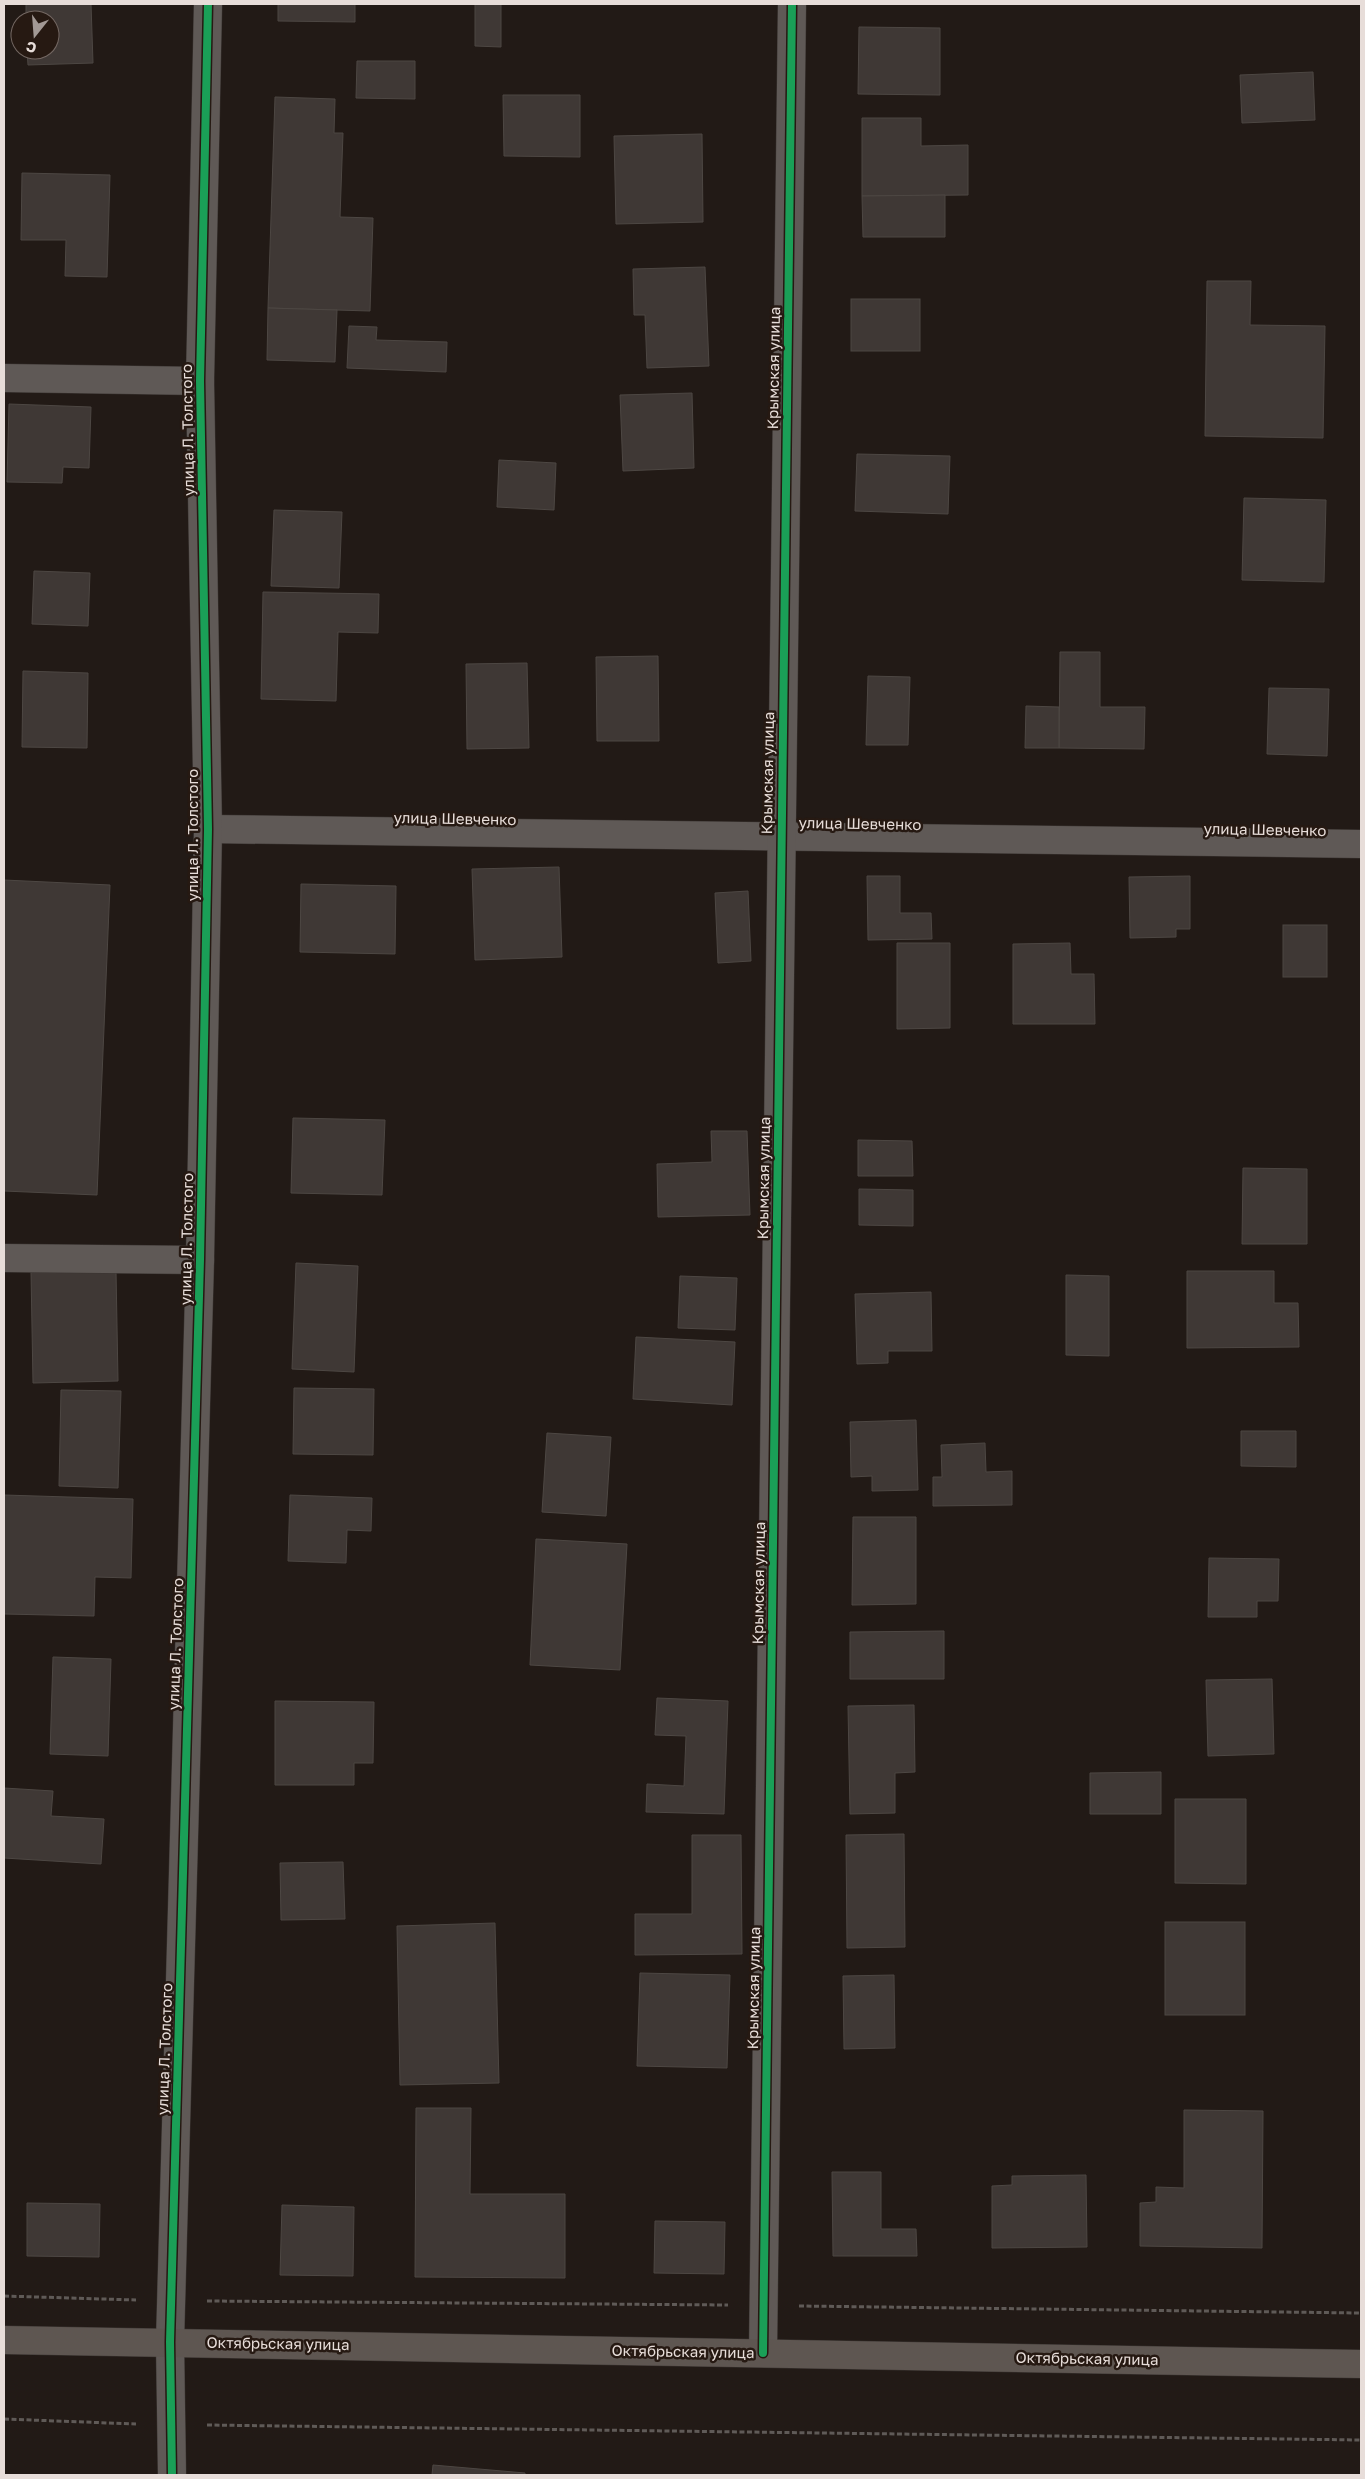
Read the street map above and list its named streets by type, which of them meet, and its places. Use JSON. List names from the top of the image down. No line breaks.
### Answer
{"streets":{"main road":["Октябрьская улица"],"street":["Крымская улица","улица Л. Толстого","улица Шевченко"]},"crossings":[["Крымская улица","улица Шевченко"],["Крымская улица","Октябрьская улица"],["улица Л. Толстого","улица Шевченко"],["улица Л. Толстого","Октябрьская улица"]],"north":"bottom"}
